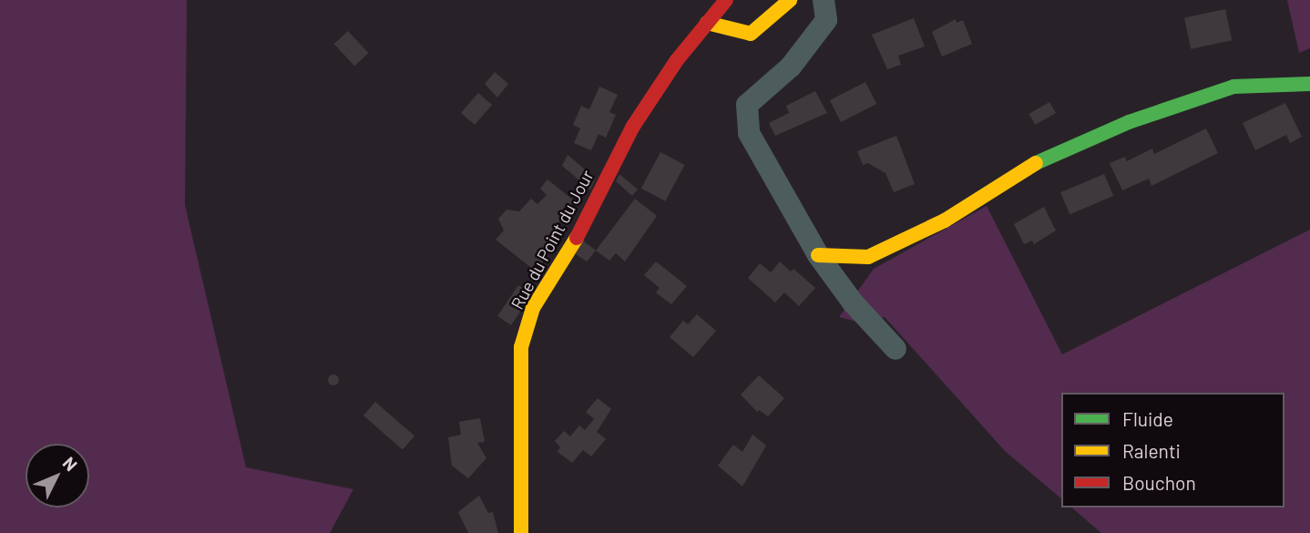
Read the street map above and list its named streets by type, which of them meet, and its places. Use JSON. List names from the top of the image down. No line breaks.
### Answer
{"streets":{"street":["Rue du Point du Jour"]},"legend":["Fluide","Ralenti","Bouchon"],"north":"top right"}
